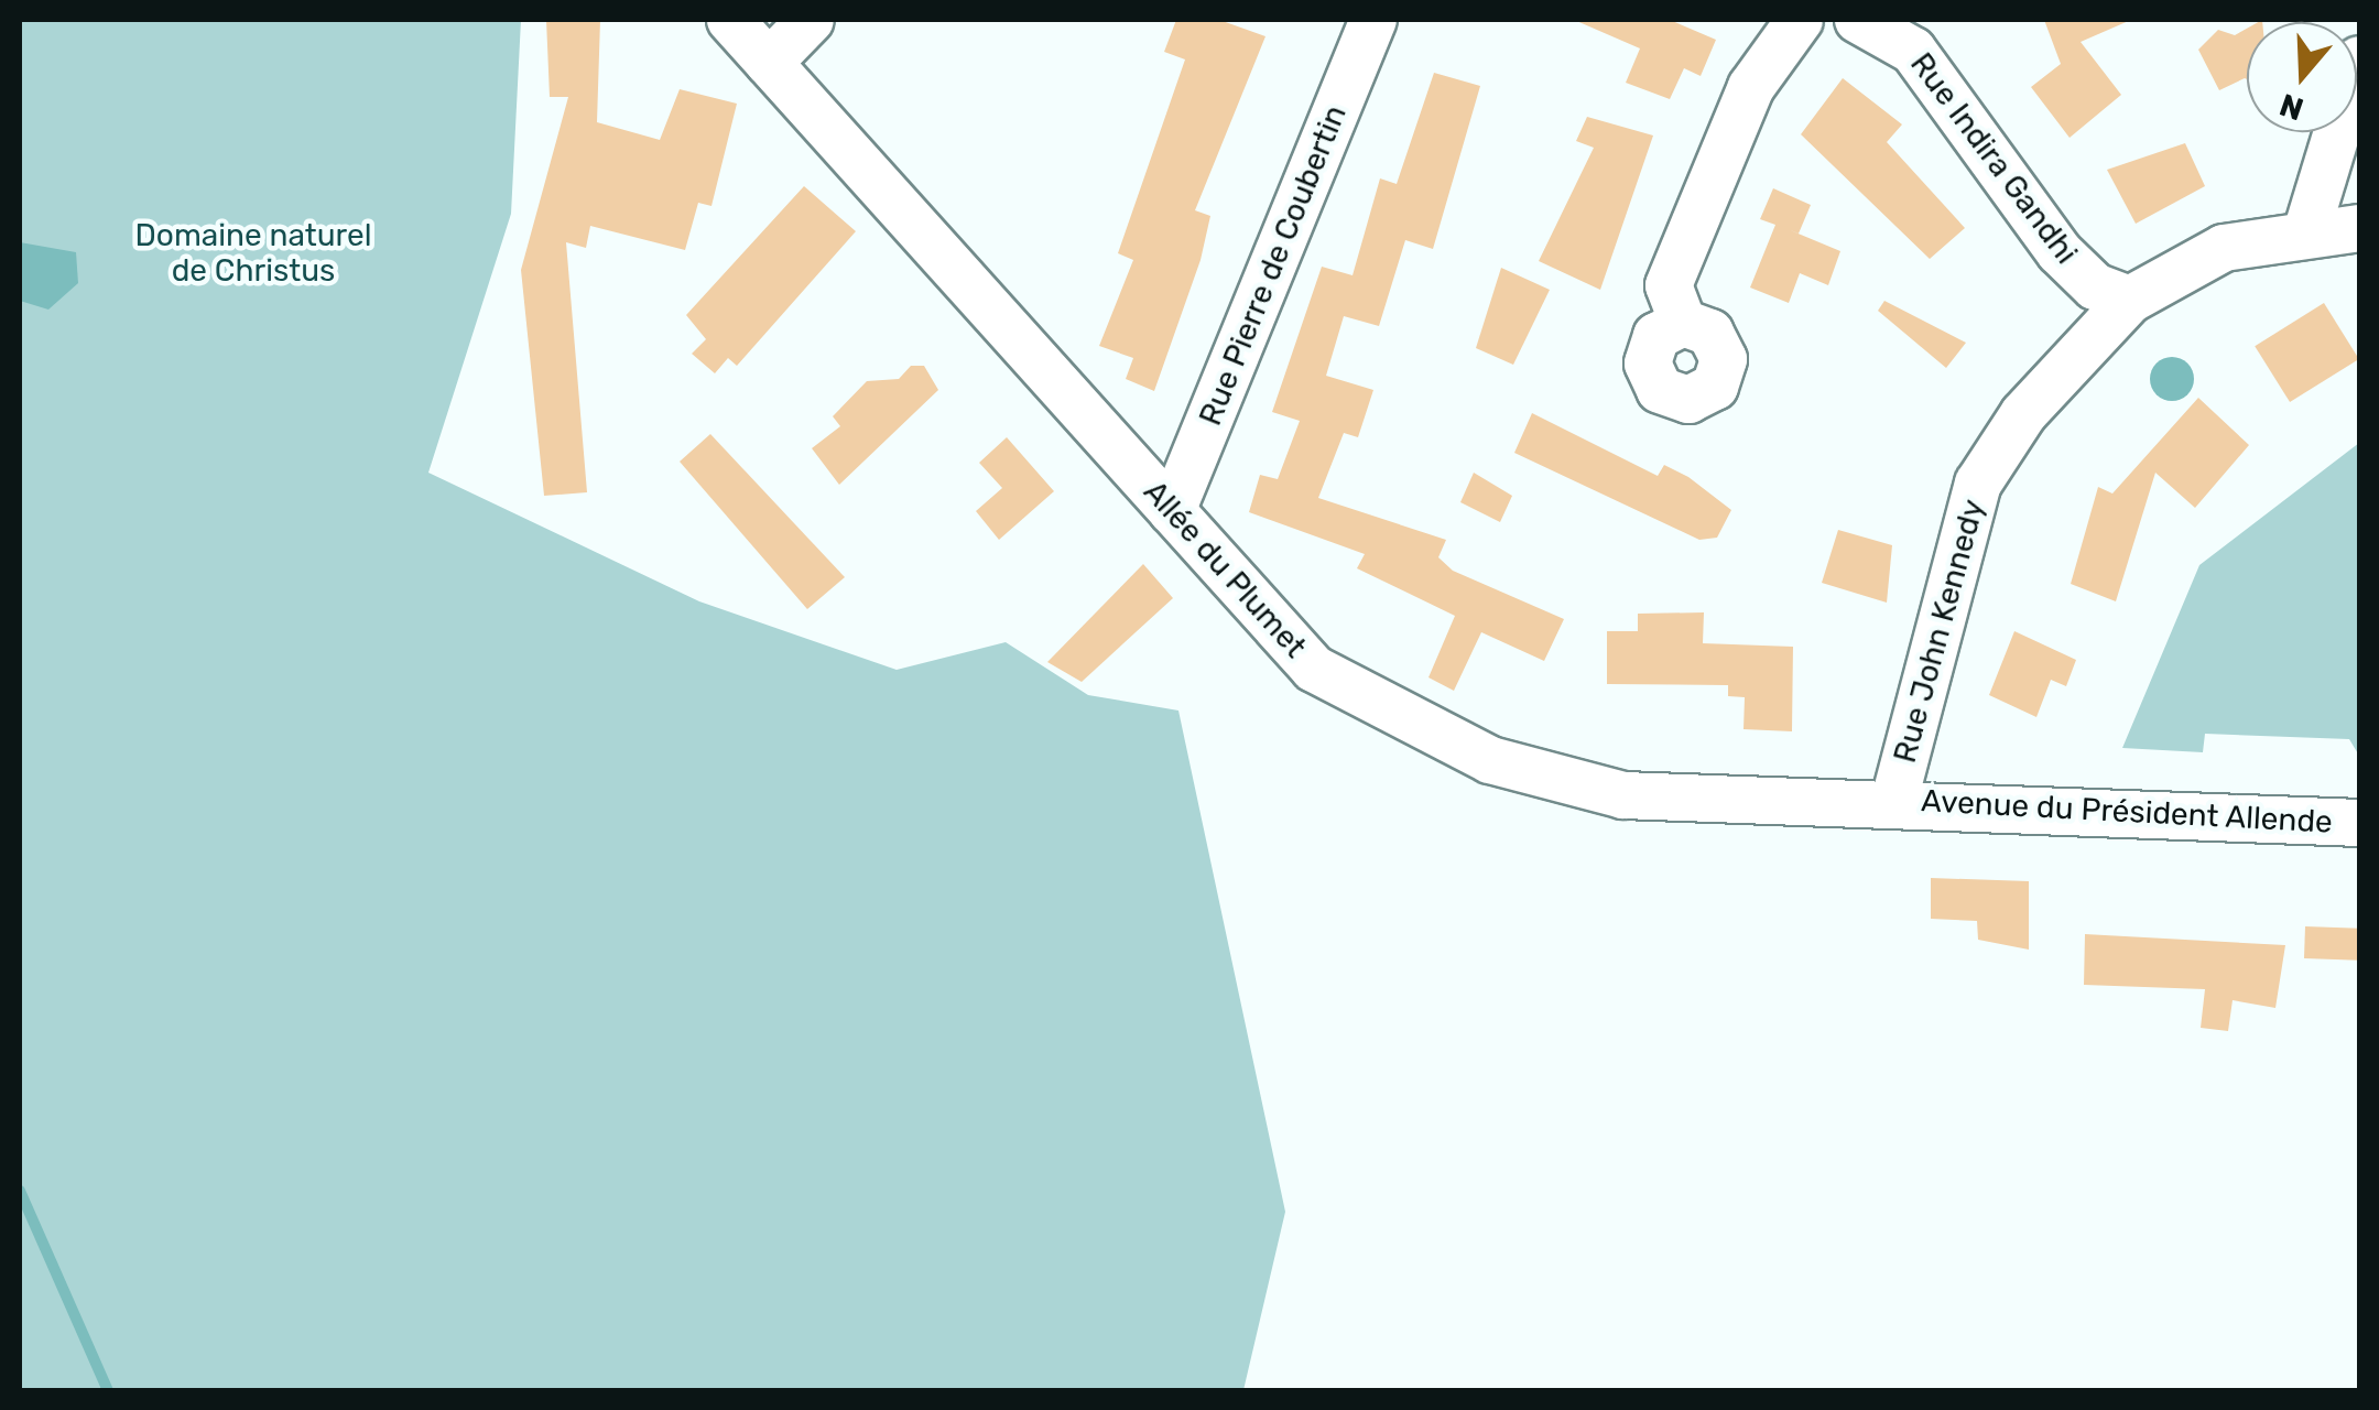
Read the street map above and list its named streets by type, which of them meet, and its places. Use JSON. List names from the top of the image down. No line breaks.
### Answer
{"streets":{"street":["Rue Indira Gandhi","Rue Pierre de Coubertin","Allée du Plumet","Rue John Kennedy","Avenue du Président Allende"]},"crossings":[["Rue Indira Gandhi","Rue John Kennedy"],["Rue Pierre de Coubertin","Allée du Plumet"],["Allée du Plumet","Rue John Kennedy"],["Allée du Plumet","Avenue du Président Allende"],["Rue John Kennedy","Avenue du Président Allende"]],"parks":["Domaine naturel de Christus"],"north":"bottom"}
